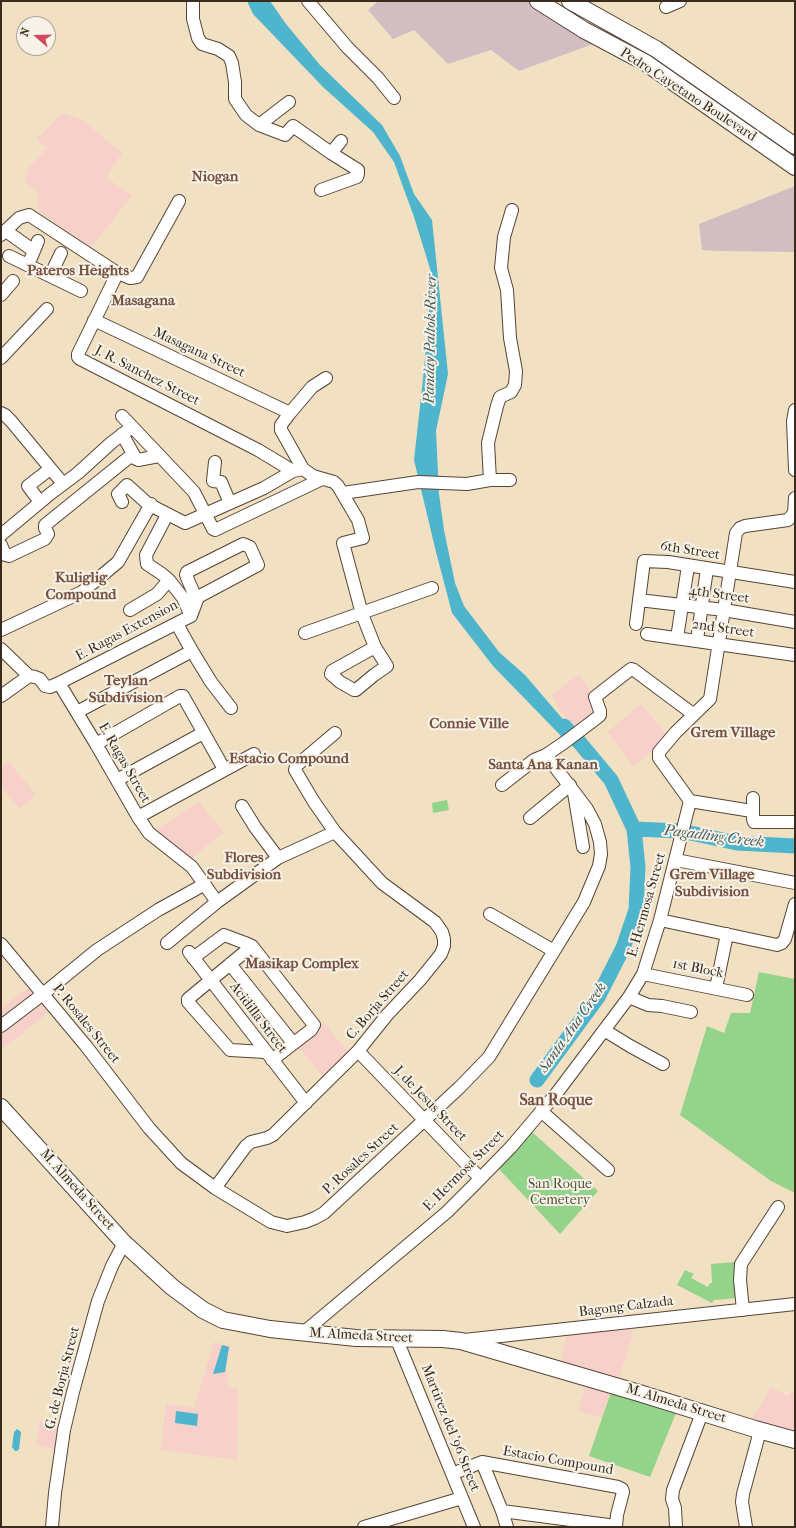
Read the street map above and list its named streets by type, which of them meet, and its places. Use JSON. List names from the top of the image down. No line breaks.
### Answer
{"streets":{"main road":["Pedro Cayetano Boulevard","M. Almeda Street"],"street":["Masagana Street","J. R. Sanchez Street","6th Street","4th Street","2nd Street","E. Ragas Extension","E. Ragas Street","E. Hermosa Street","1st Block","C. Borja Street","Acidilla Street","P. Rosales Street","J. de Jesus Street","Bagong Calzada","G. de Borja Street","Martirez del '96 Street","Estacio Compound"]},"crossings":[["Masagana Street","J. R. Sanchez Street"],["6th Street","4th Street"],["E. Ragas Extension","E. Ragas Street"],["E. Hermosa Street","1st Block"],["E. Hermosa Street","J. de Jesus Street"],["E. Hermosa Street","M. Almeda Street"],["C. Borja Street","Acidilla Street"],["C. Borja Street","P. Rosales Street"],["C. Borja Street","J. de Jesus Street"],["P. Rosales Street","J. de Jesus Street"],["M. Almeda Street","Bagong Calzada"],["M. Almeda Street","G. de Borja Street"],["M. Almeda Street","Martirez del '96 Street"],["Martirez del '96 Street","Estacio Compound"]],"districts":["Niogan","Pateros Heights","Masagana","Kuliglig Compound","Teylan Subdivision","Connie Ville","Grem Village","Estacio Compound","Santa Ana Kanan","Flores Subdivision","Grem Village Subdivision","Masikap Complex","San Roque"],"water":["Panday Paltok River","Pagadling Creek","Santa Ana Creek"],"parks":["San Roque Cemetery"],"north":"left"}
